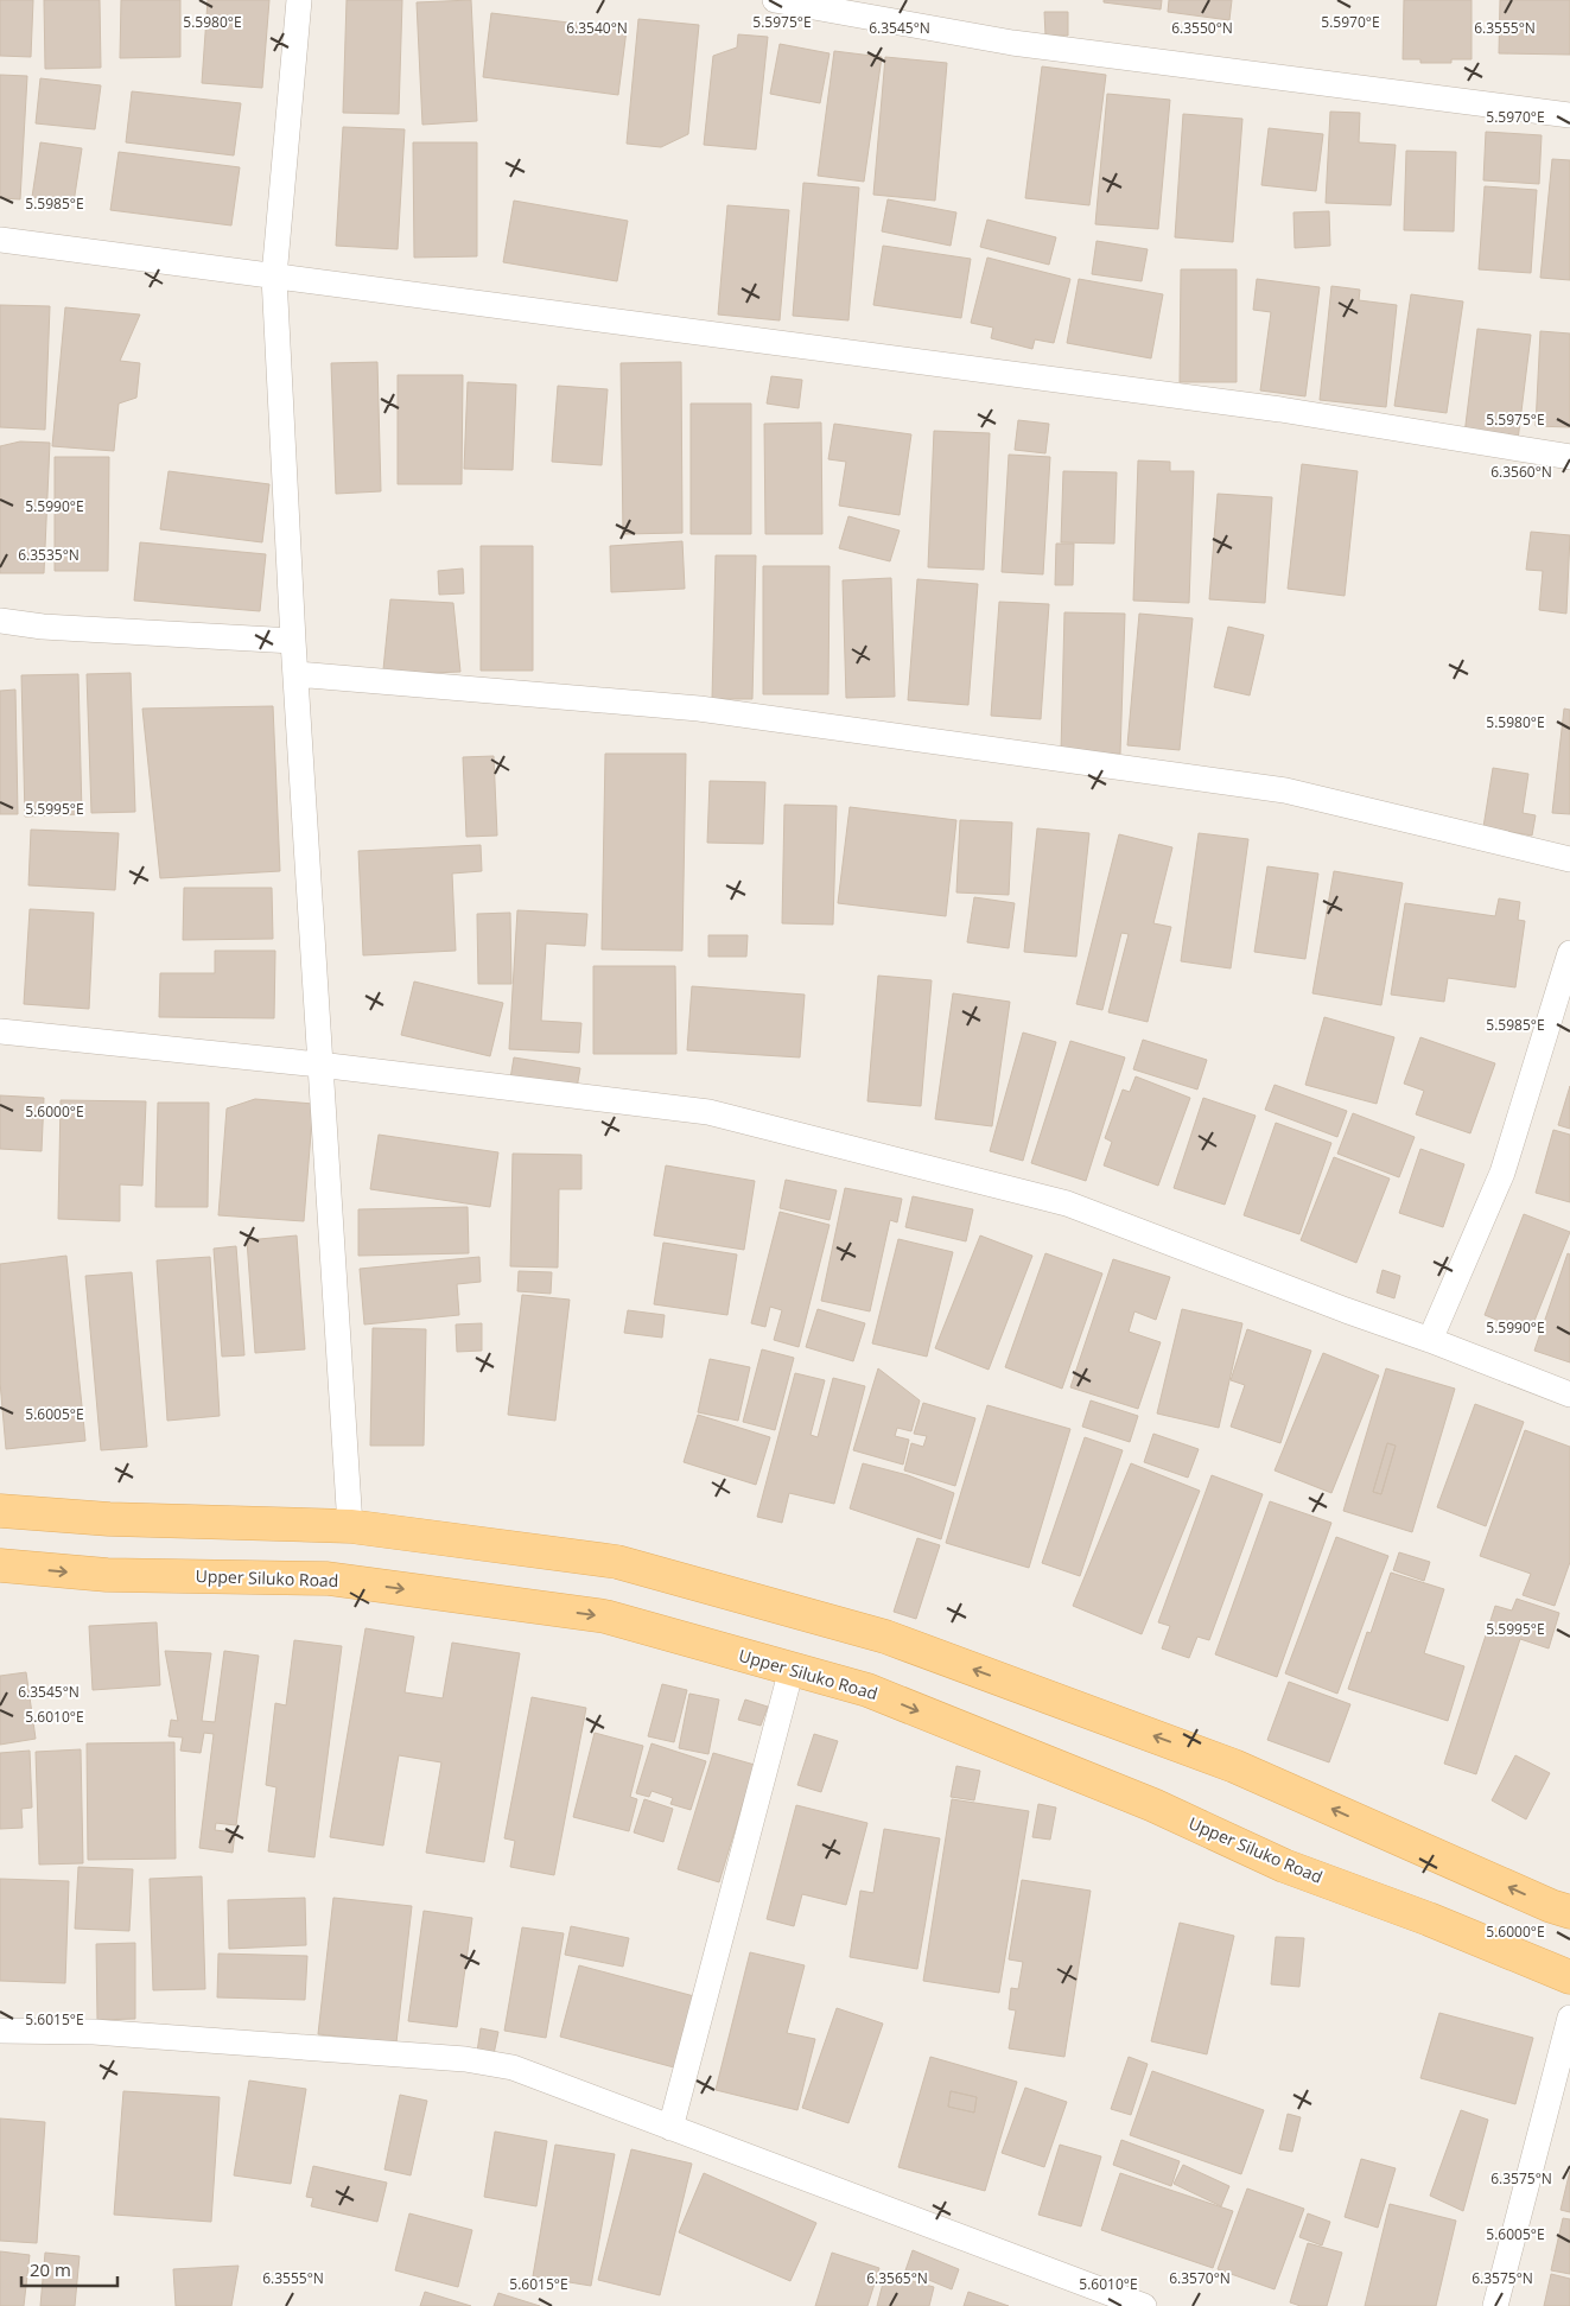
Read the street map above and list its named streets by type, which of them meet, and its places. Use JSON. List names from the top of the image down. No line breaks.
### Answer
{"streets":{"main road":["Upper Siluko Road"]},"scale_bar":"20 m","coordinates":["5.5975°E","5.5970°E","5.5980°E","6.3540°N","6.3545°N","6.3550°N","6.3555°N","5.5985°E","6.3560°N","5.5990°E","6.3535°N","5.5995°E","5.6000°E","5.6005°E","5.6010°E","5.6015°E","6.3575°N","6.3565°N","6.3570°N"]}
